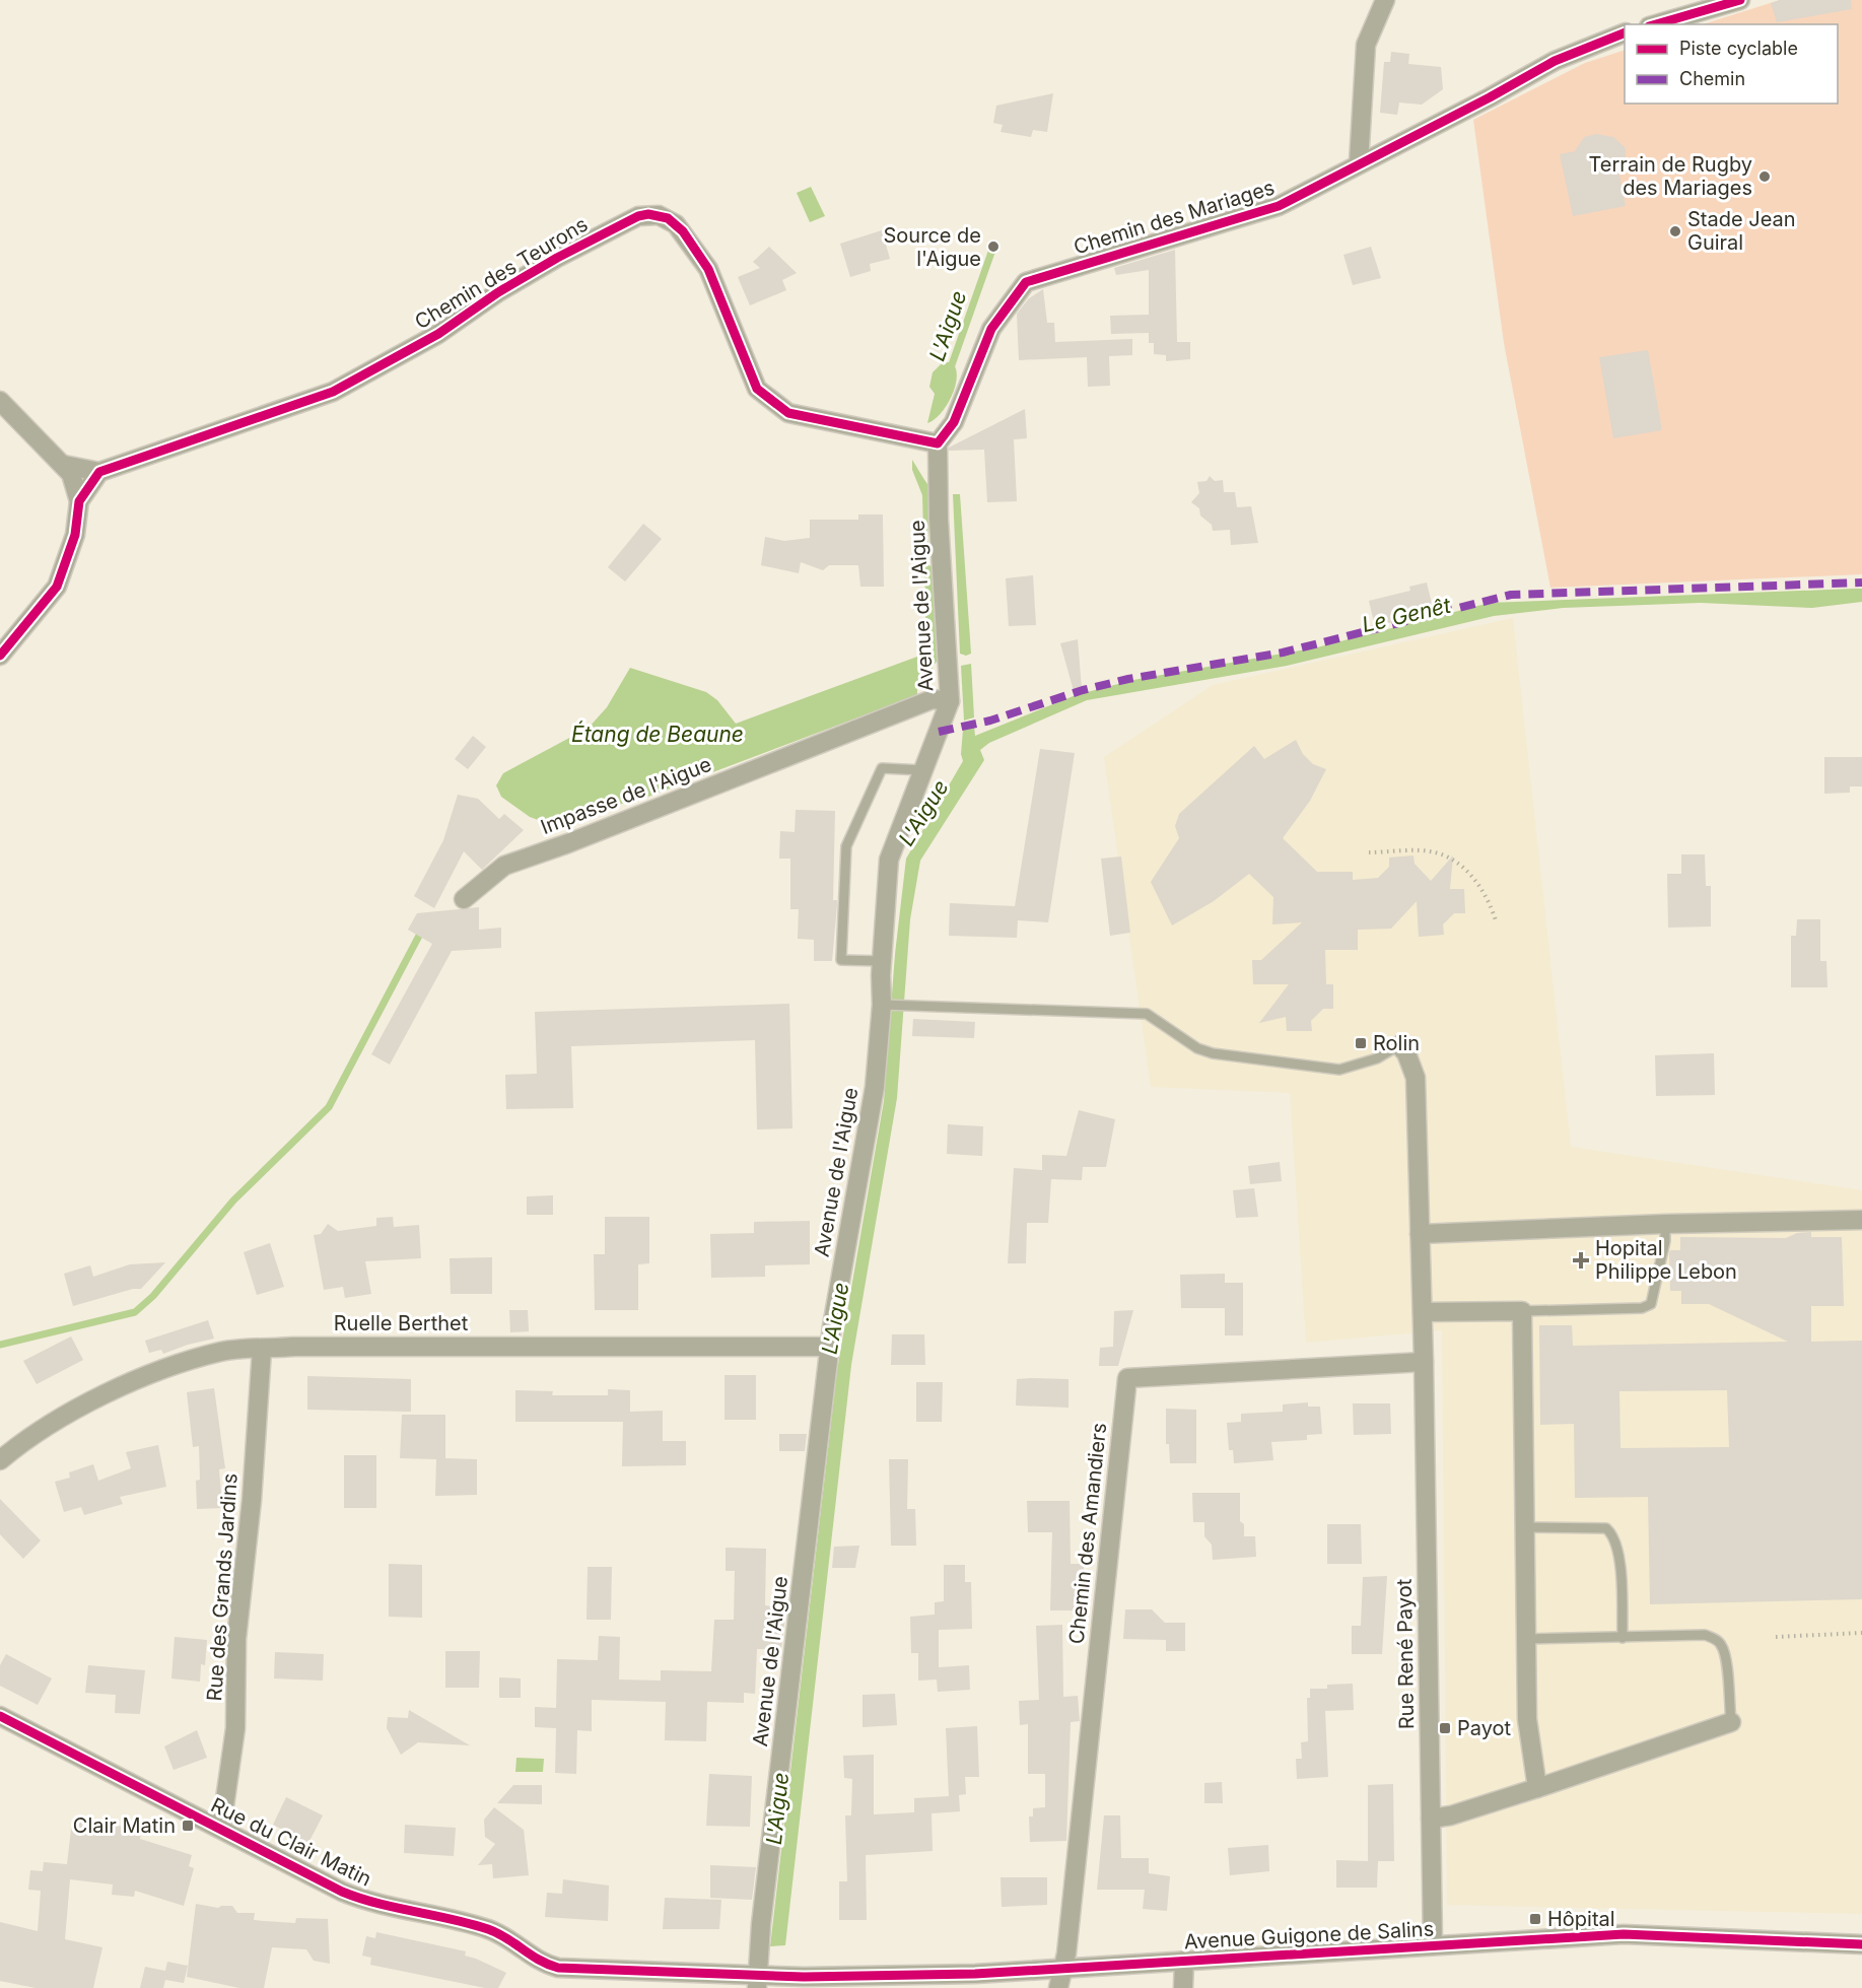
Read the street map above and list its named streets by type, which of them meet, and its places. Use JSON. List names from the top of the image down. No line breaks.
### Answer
{"streets":{"street":["Chemin des Mariages","Chemin des Teurons","Avenue de l'Aigue","Impasse de l'Aigue","Ruelle Berthet","Chemin des Amandiers","Rue des Grands Jardins","Rue René Payot","Rue du Clair Matin","Avenue Guigone de Salins"]},"crossings":[["Chemin des Mariages","Chemin des Teurons"],["Chemin des Mariages","Avenue de l'Aigue"],["Chemin des Teurons","Avenue de l'Aigue"],["Avenue de l'Aigue","Impasse de l'Aigue"],["Avenue de l'Aigue","Ruelle Berthet"],["Avenue de l'Aigue","Rue du Clair Matin"],["Avenue de l'Aigue","Avenue Guigone de Salins"],["Ruelle Berthet","Rue des Grands Jardins"],["Chemin des Amandiers","Rue René Payot"],["Chemin des Amandiers","Avenue Guigone de Salins"],["Rue des Grands Jardins","Rue du Clair Matin"],["Rue René Payot","Avenue Guigone de Salins"],["Rue du Clair Matin","Avenue Guigone de Salins"]],"water":["L'Aigue","Le Genêt","Étang de Beaune"],"places":{"other":["Terrain de Rugby des Mariages","Stade Jean Guiral","Source de l'Aigue"],"transit":["Rolin","Payot","Clair Matin","Hôpital"],"health":["Hopital Philippe Lebon"]},"legend":["Piste cyclable","Chemin"]}
